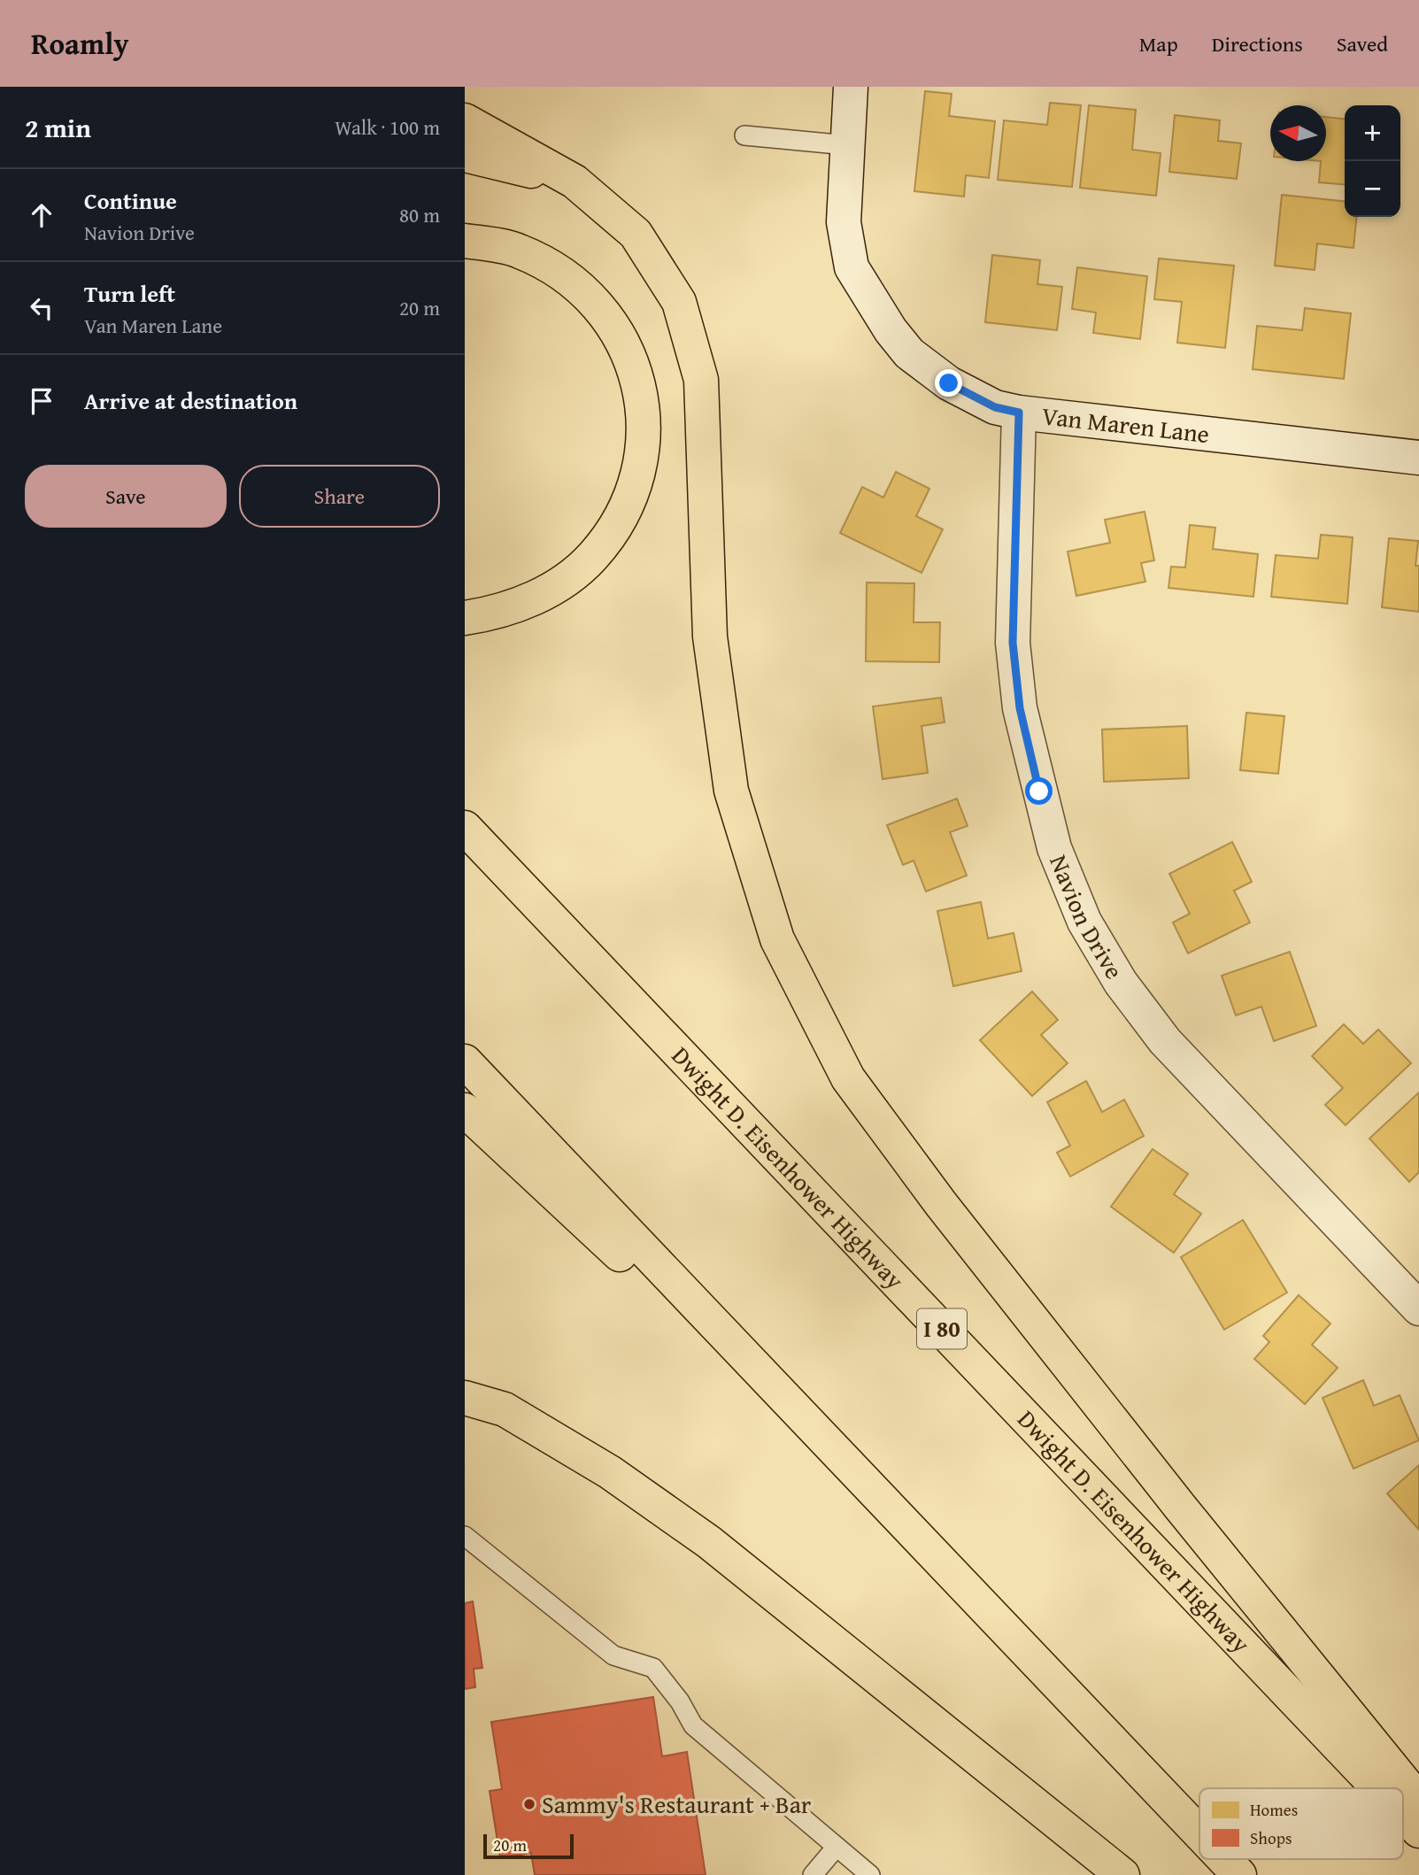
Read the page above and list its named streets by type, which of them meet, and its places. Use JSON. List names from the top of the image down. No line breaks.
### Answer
{"streets":{"highway":["Dwight D. Eisenhower Highway","I 80"],"street":["Van Maren Lane","Navion Drive"]},"crossings":[["Van Maren Lane","Navion Drive"]],"places":["Sammy's Restaurant + Bar"],"legend":["Homes","Shops"],"scale_bar":"20 m","north":"left","page":{"header":"Roamly","nav":["Map","Directions","Saved"],"heading":["2 min","Walk · 100 m"],"map_buttons":["+","−"],"list":[["Continue","Navion Drive","80 m"],["Turn left","Van Maren Lane","20 m"],"Arrive at destination"],"buttons":["Save","Share"],"scale":"20 m"}}
